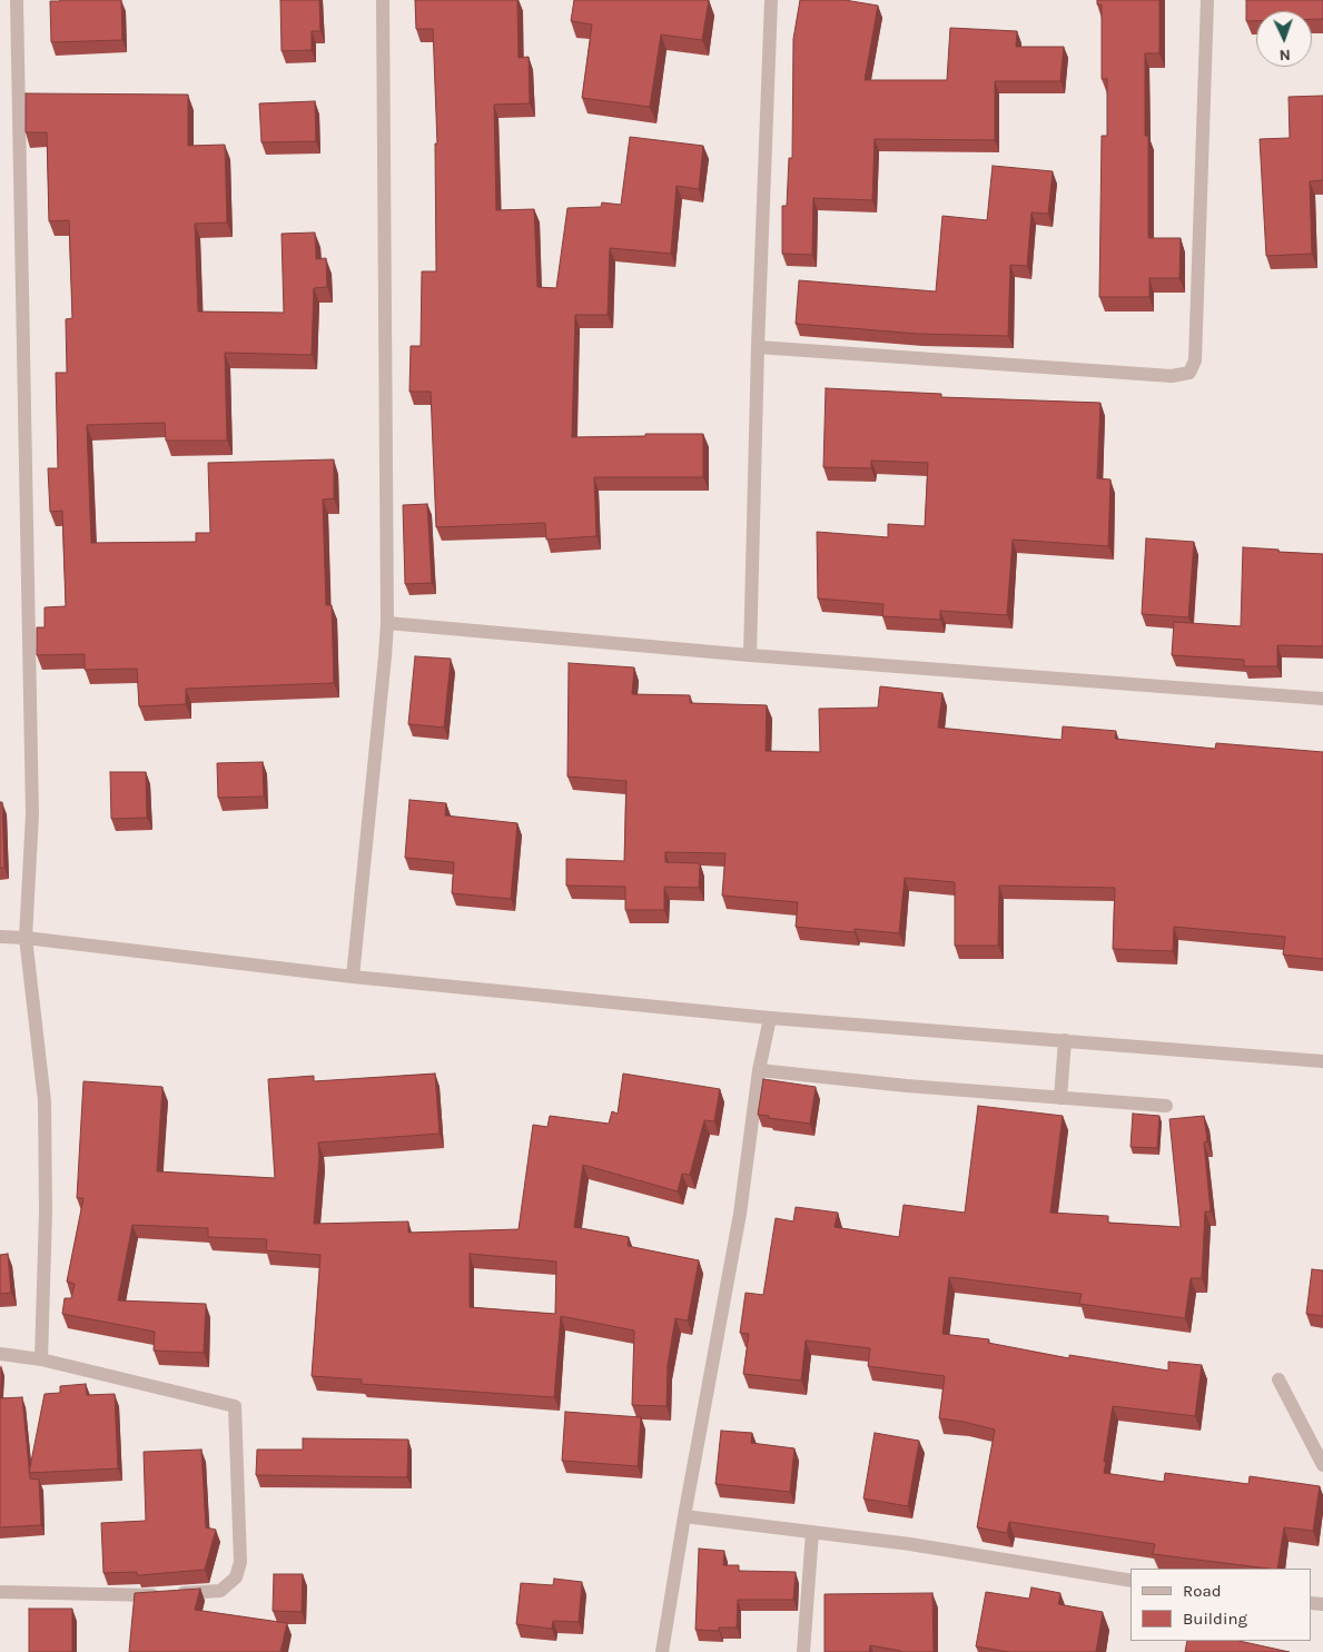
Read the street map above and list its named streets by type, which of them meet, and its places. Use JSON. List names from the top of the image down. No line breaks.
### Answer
{"legend":["Road","Building"],"north":"bottom"}
